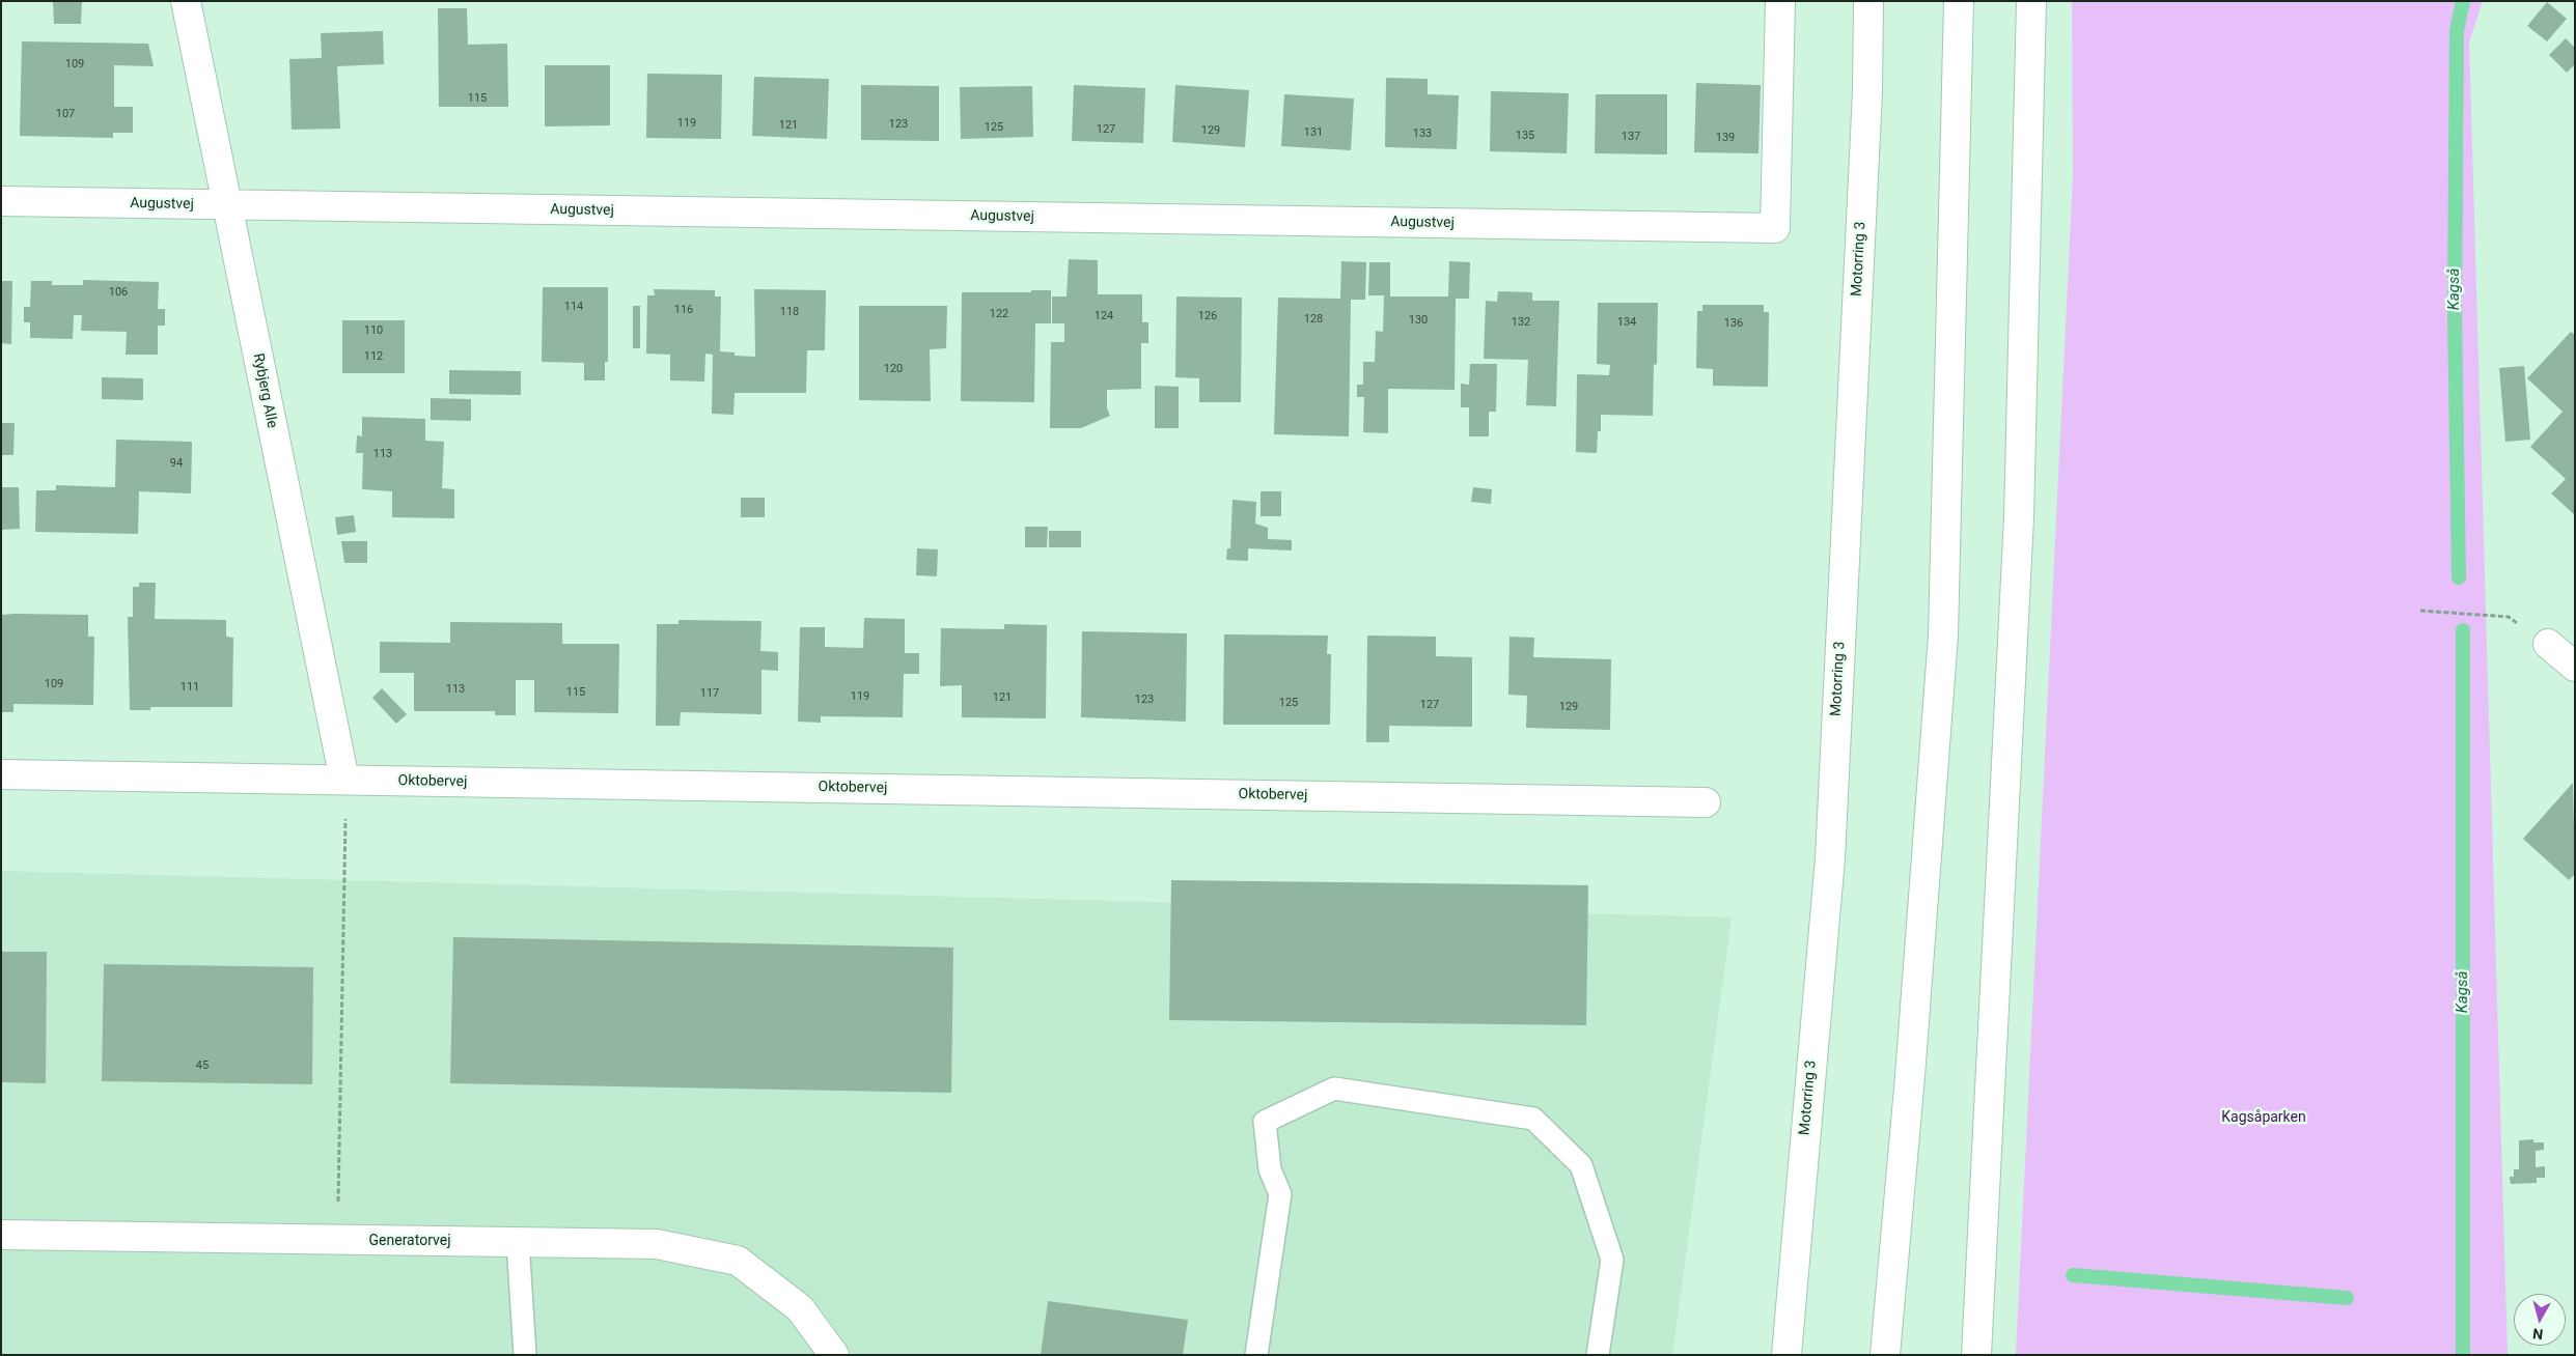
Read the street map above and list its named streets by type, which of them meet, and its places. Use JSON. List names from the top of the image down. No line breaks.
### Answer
{"streets":{"main road":["Augustvej","Motorring 3","Rybjerg Alle","Oktobervej","Generatorvej"]},"crossings":[["Augustvej","Rybjerg Alle"],["Rybjerg Alle","Oktobervej"]],"water":["Kagså"],"parks":["Kagsåparken"],"house_numbers":["109","115","107","119","123","121","125","127","129","131","133","135","137","139","106","114","116","118","122","124","126","128","130","132","134","136","110","112","120","113","94","109","111","113","115","117","119","121","123","125","127","129","45"],"north":"bottom"}
